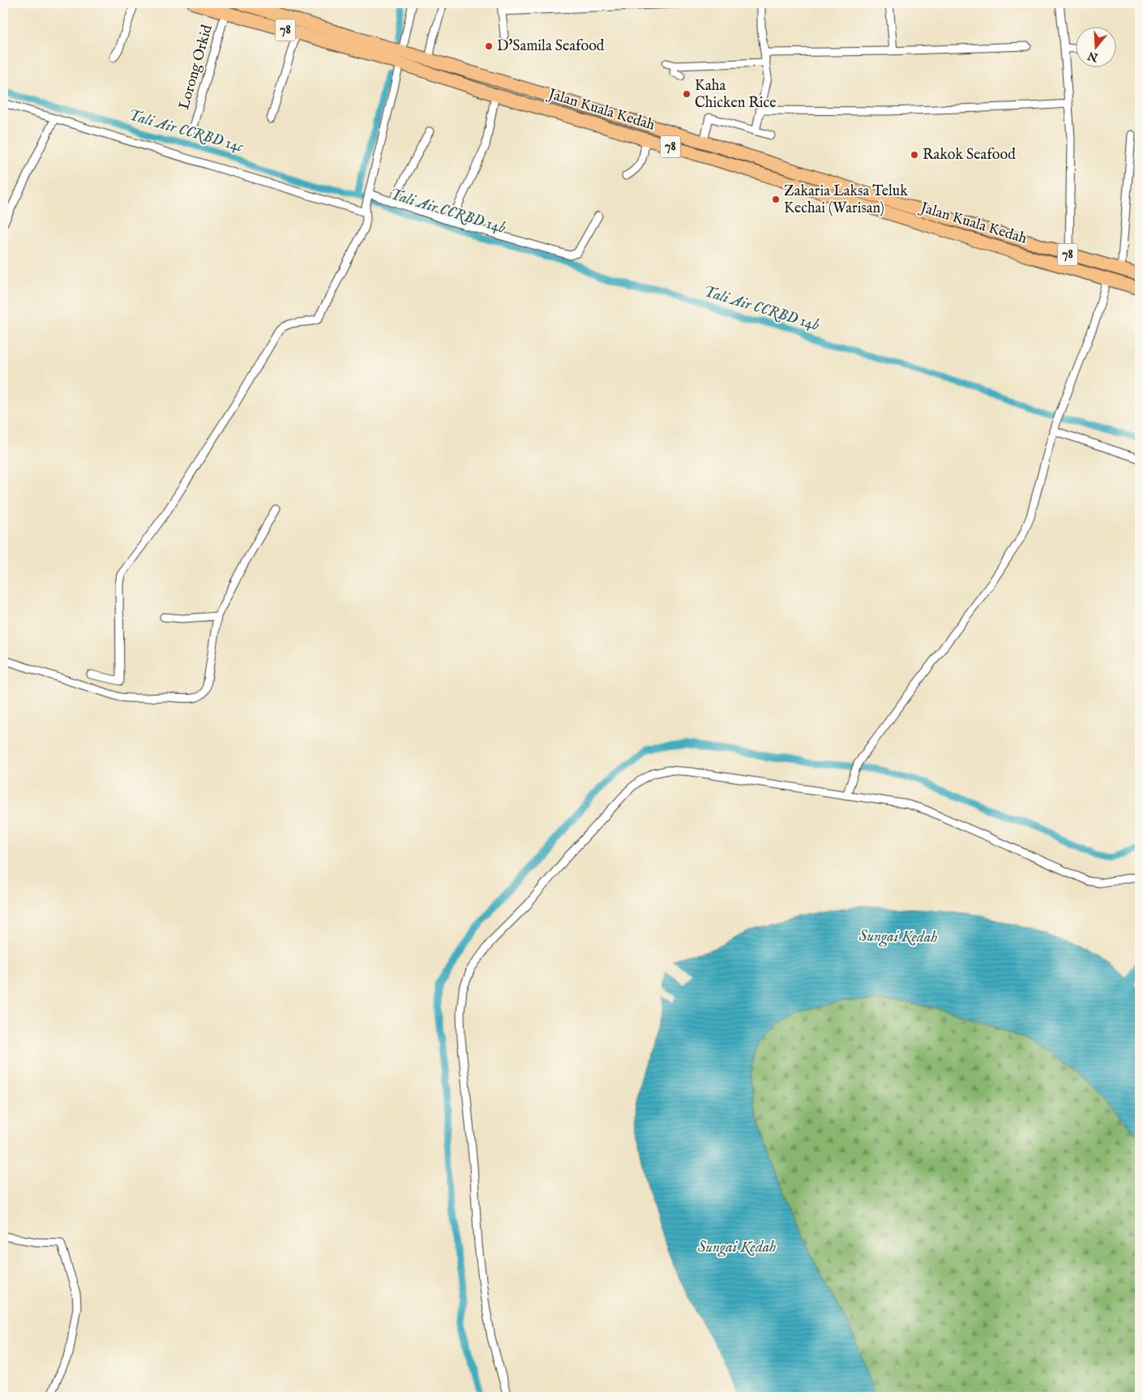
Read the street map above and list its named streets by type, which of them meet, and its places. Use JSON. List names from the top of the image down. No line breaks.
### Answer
{"streets":{"main road":["78","Jalan Kuala Kedah"],"street":["Lorong Orkid"]},"crossings":[["Lorong Orkid","Jalan Kuala Kedah"]],"water":["Tali Air CCRBD 14c","Tali Air CCRBD 14b","Sungai Kedah"],"places":["D'Samila Seafood","Kaha Chicken Rice","Rakok Seafood","Zakaria Laksa Teluk Kechai (Warisan)"],"north":"bottom"}
